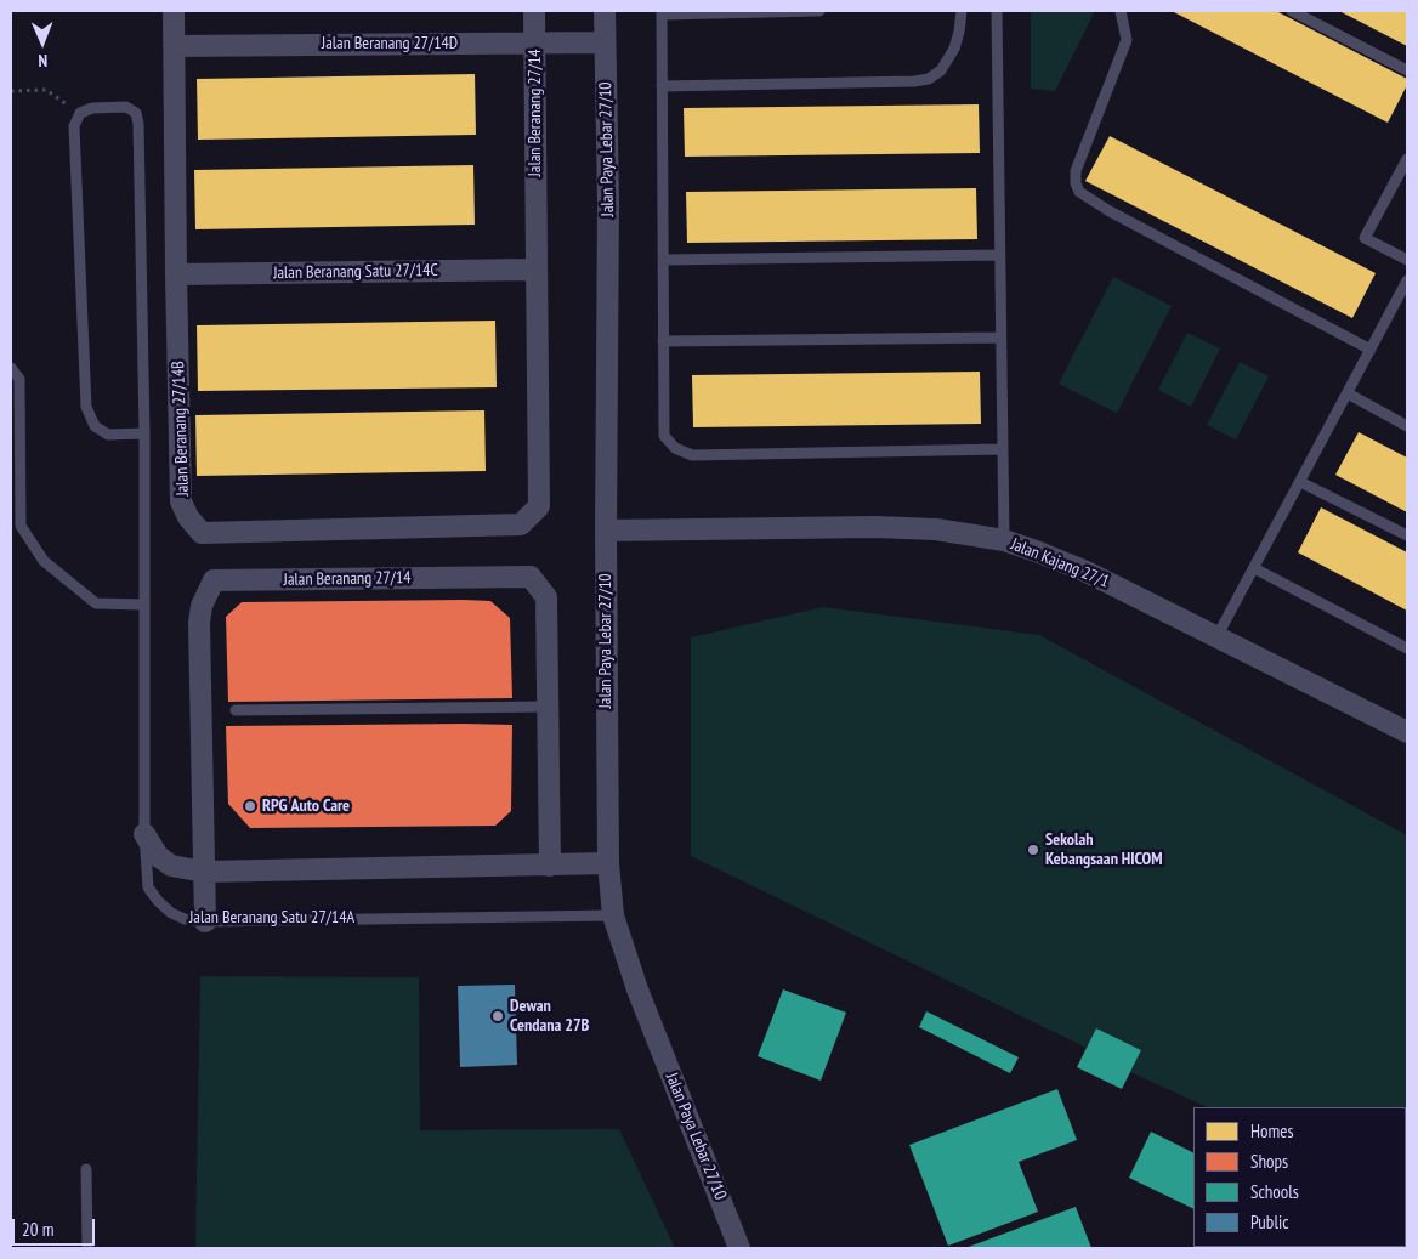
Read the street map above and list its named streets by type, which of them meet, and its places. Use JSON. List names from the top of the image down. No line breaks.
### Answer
{"streets":{"street":["Jalan Beranang 27/14D","Jalan Beranang 27/14","Jalan Paya Lebar 27/10","Jalan Beranang Satu 27/14C","Jalan Beranang 27/14B","Jalan Kajang 27/1"],"lane":["Jalan Beranang Satu 27/14A"]},"crossings":[["Jalan Beranang 27/14D","Jalan Beranang 27/14"],["Jalan Beranang 27/14D","Jalan Paya Lebar 27/10"],["Jalan Beranang 27/14D","Jalan Beranang 27/14B"],["Jalan Beranang 27/14","Jalan Beranang Satu 27/14C"],["Jalan Beranang 27/14","Jalan Beranang 27/14B"],["Jalan Beranang 27/14","Jalan Beranang Satu 27/14A"],["Jalan Paya Lebar 27/10","Jalan Kajang 27/1"],["Jalan Paya Lebar 27/10","Jalan Beranang Satu 27/14A"],["Jalan Beranang Satu 27/14C","Jalan Beranang 27/14B"]],"places":["RPG Auto Care","Sekolah Kebangsaan HICOM","Dewan Cendana 27B"],"legend":["Homes","Shops","Schools","Public"],"scale_bar":"20 m","north":"bottom"}
